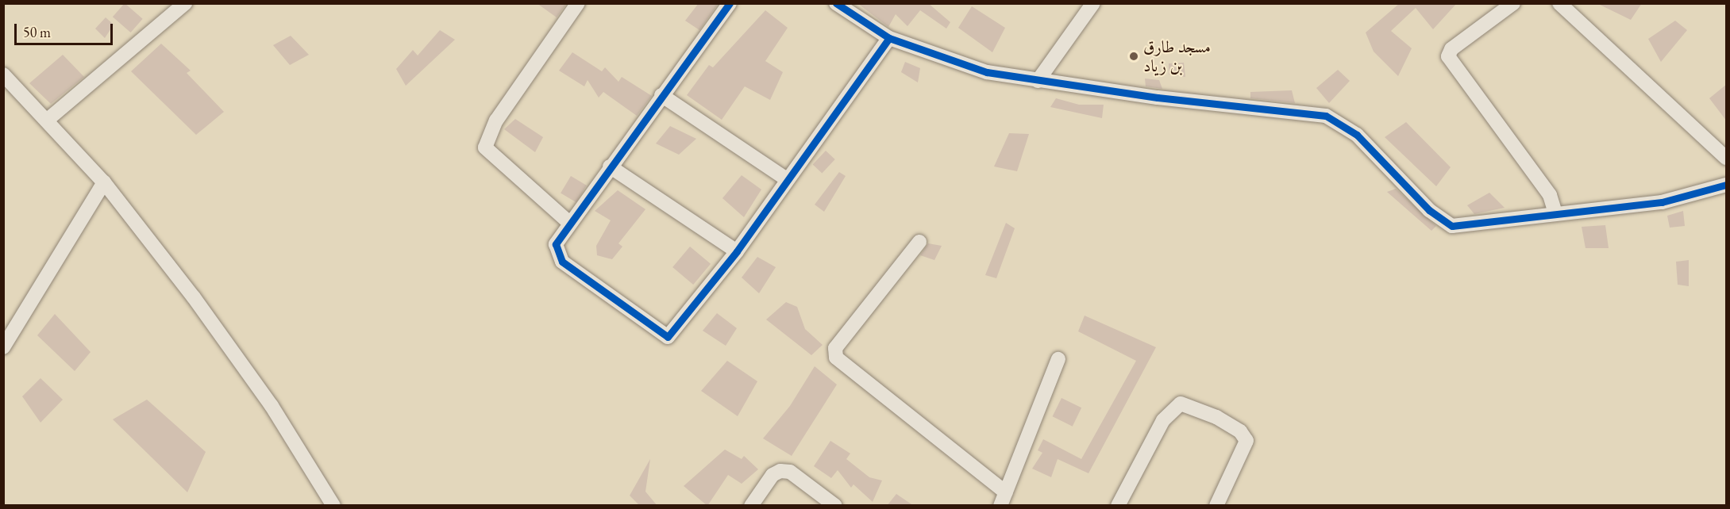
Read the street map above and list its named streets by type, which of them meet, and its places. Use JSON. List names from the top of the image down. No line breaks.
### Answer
{"places":["مسجد طارق بن زياد"],"scale_bar":"50 m"}
